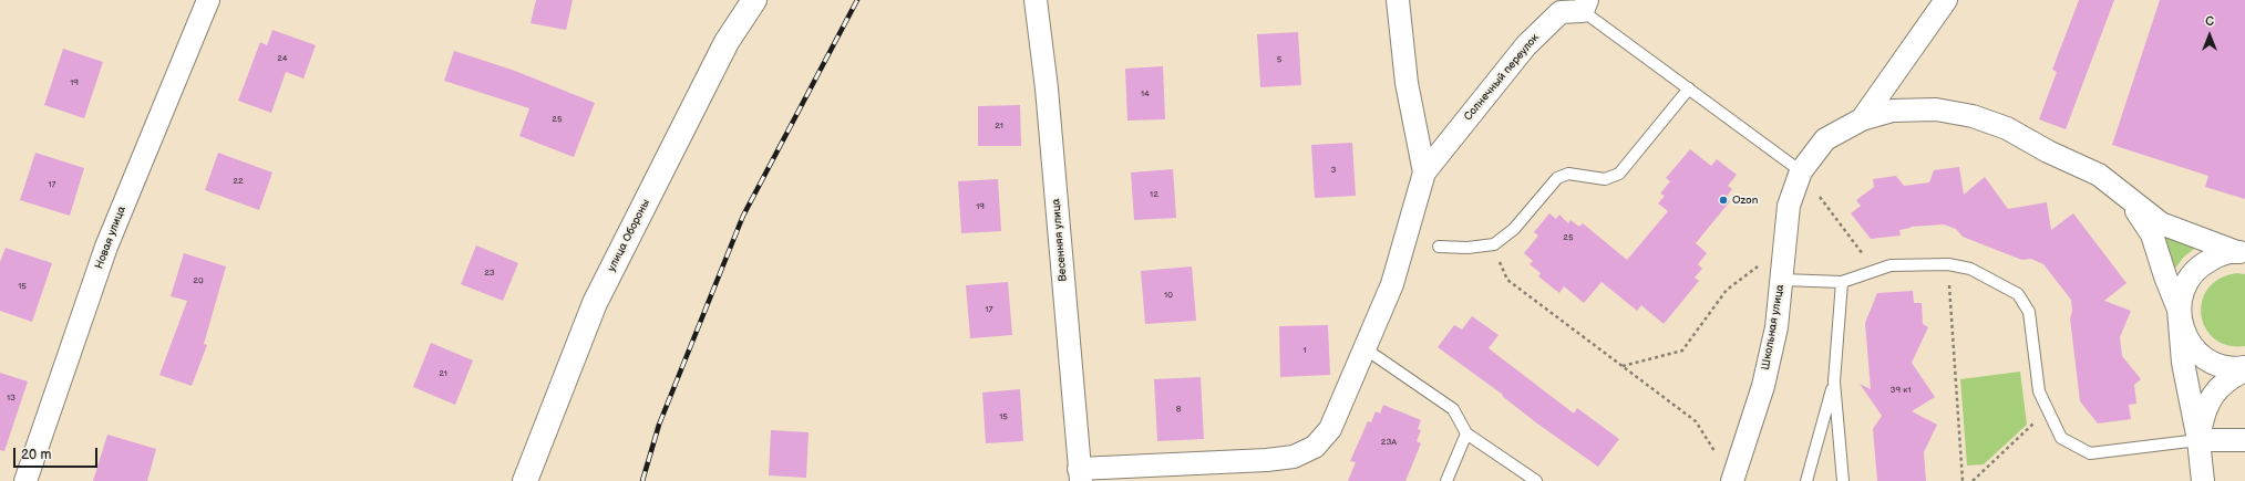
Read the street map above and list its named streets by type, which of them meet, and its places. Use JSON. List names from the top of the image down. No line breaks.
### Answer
{"streets":{"street":["Солнечный переулок","улица Обороны","Новая улица","Весенняя улица","Школьная улица"]},"places":["Ozon"],"house_numbers":["24","5","19","14","25","21","3","22","17","12","19","25","23","20","15","10","17","1","21","39 к1","13","8","15","23А"],"scale_bar":"20 m","north":"top"}
